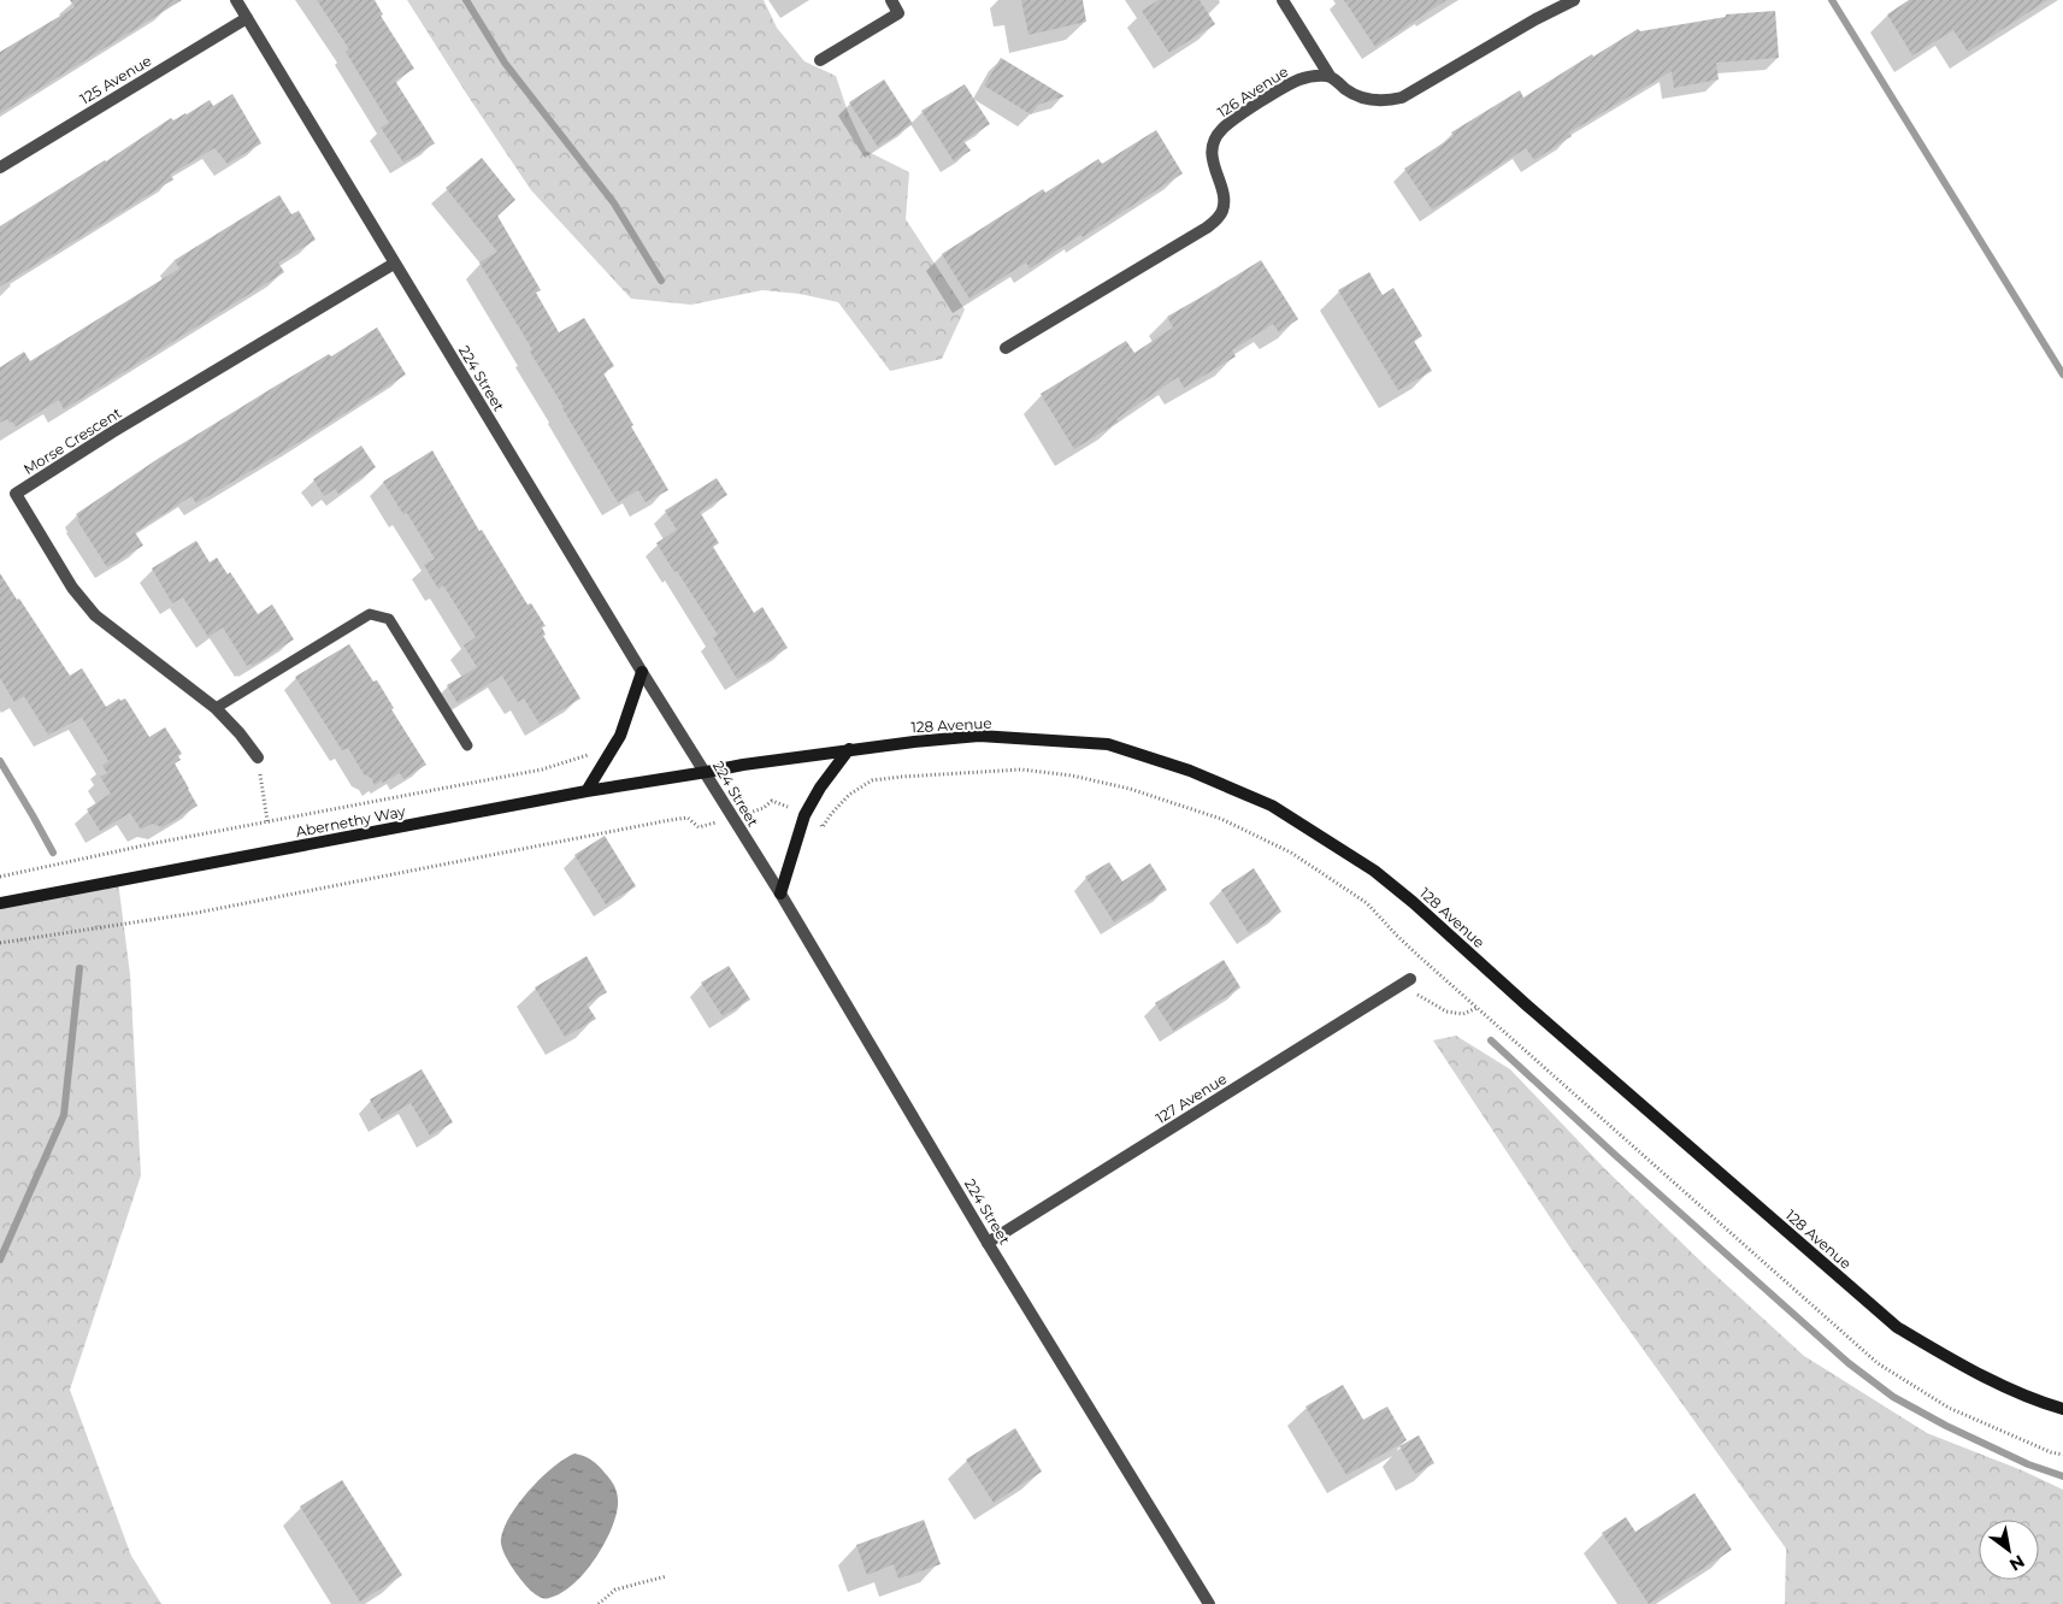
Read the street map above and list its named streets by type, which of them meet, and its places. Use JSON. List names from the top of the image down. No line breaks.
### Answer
{"streets":{"main road":["128 Avenue","Abernethy Way"],"street":["125 Avenue","126 Avenue","224 Street","Morse Crescent","127 Avenue"]},"crossings":[["125 Avenue","224 Street"],["224 Street","Morse Crescent"],["224 Street","128 Avenue"],["224 Street","Abernethy Way"],["224 Street","127 Avenue"],["128 Avenue","Abernethy Way"]],"north":"bottom right"}
